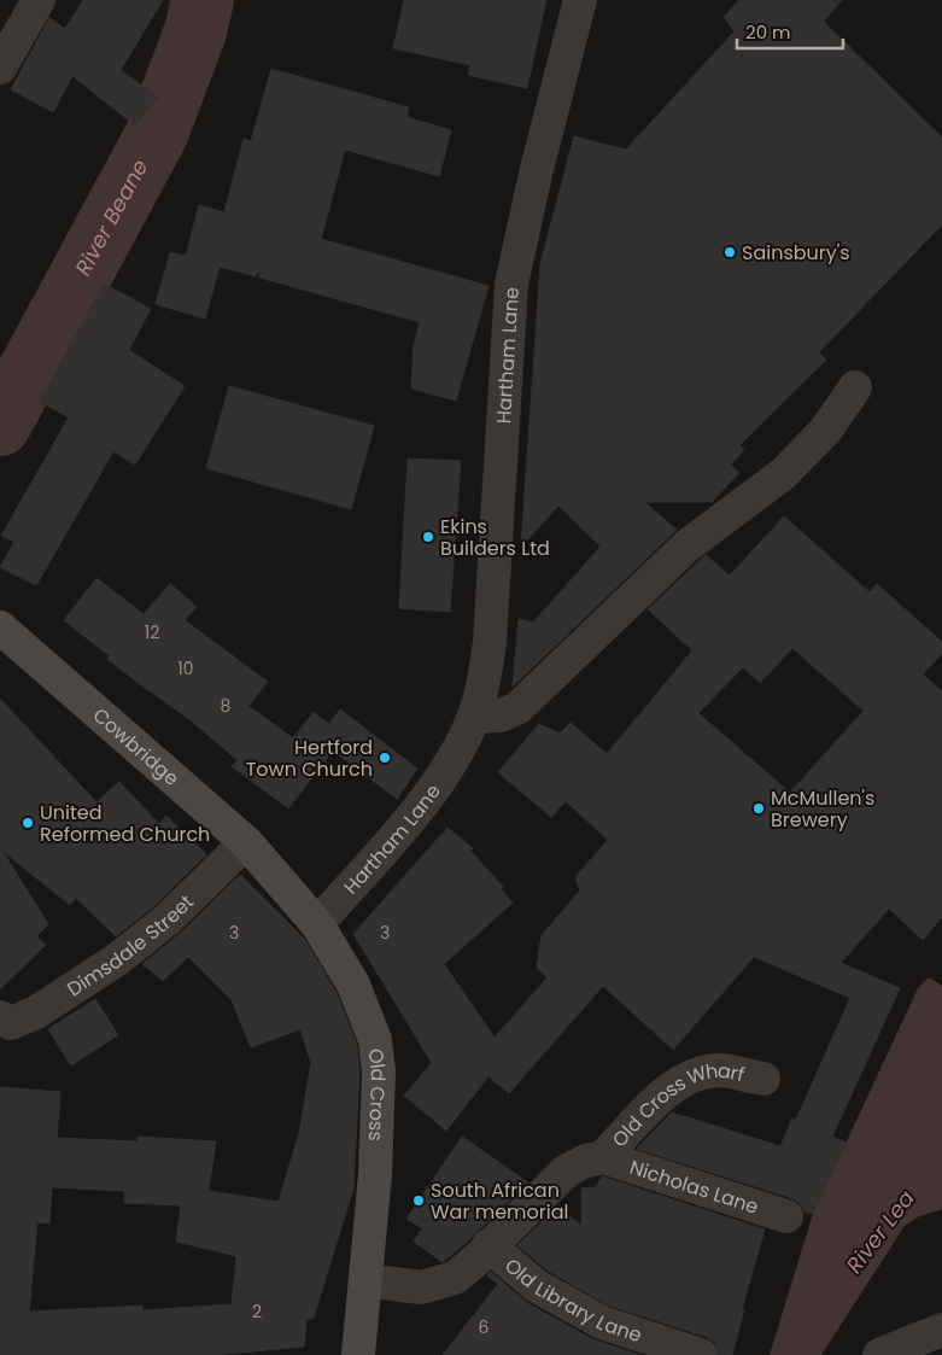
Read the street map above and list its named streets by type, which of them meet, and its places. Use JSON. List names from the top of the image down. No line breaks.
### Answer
{"streets":{"main road":["Cowbridge","Old Cross"],"street":["Hartham Lane","Dimsdale Street","Old Cross Wharf","Nicholas Lane","Old Library Lane"]},"crossings":[["Hartham Lane","Cowbridge"],["Hartham Lane","Old Cross"],["Cowbridge","Dimsdale Street"],["Cowbridge","Old Cross"],["Old Cross Wharf","Nicholas Lane"]],"water":["River Beane","River Lea"],"places":["Sainsbury's","Ekins Builders Ltd","Hertford Town Church","McMullen's Brewery","United Reformed Church","South African War memorial"],"house_numbers":["12","10","8","3","3","2","6"],"scale_bar":"20 m"}
